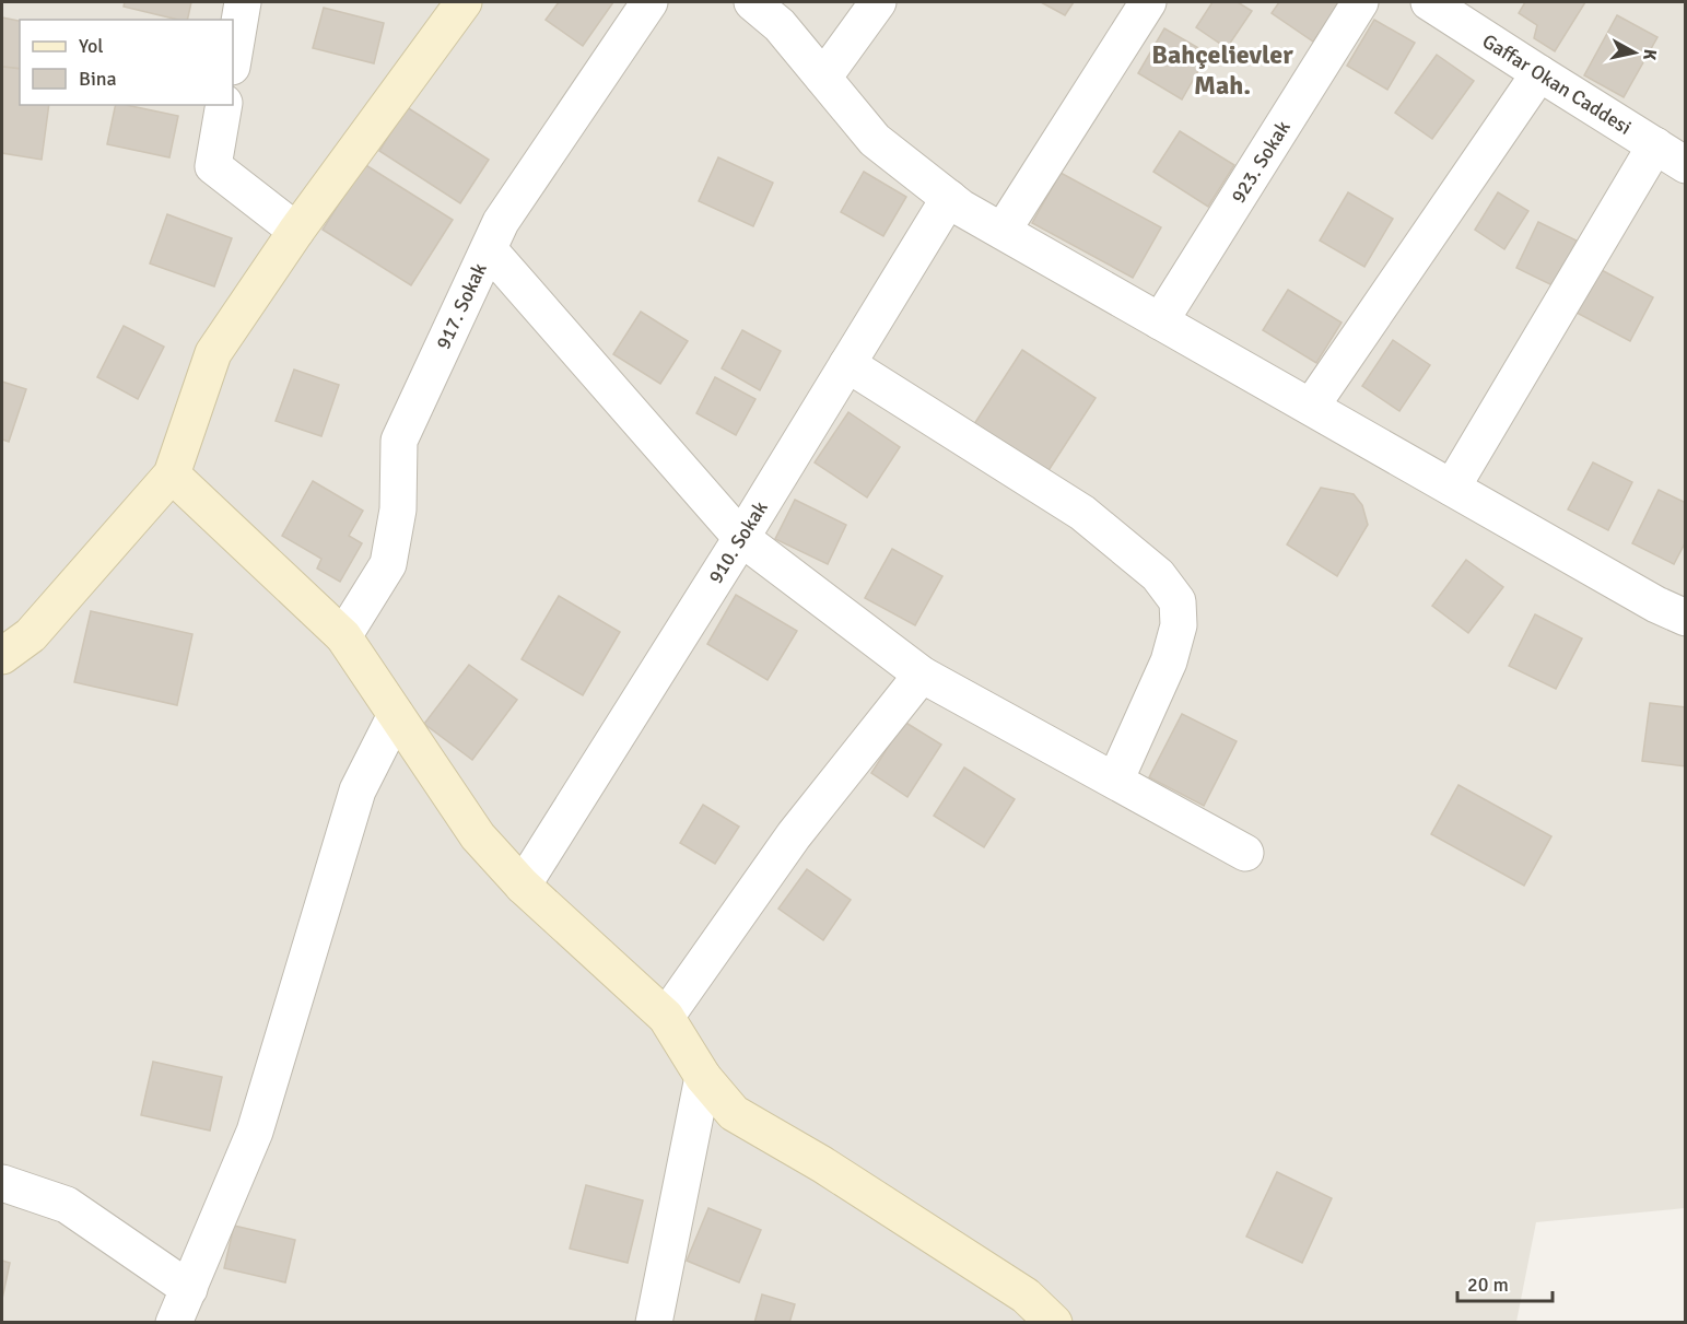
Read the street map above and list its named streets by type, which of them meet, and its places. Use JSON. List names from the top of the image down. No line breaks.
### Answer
{"streets":{"street":["Gaffar Okan Caddesi","923. Sokak","917. Sokak","910. Sokak"]},"districts":["Bahçelievler Mah."],"legend":["Yol","Bina"],"scale_bar":"20 m","north":"right"}
